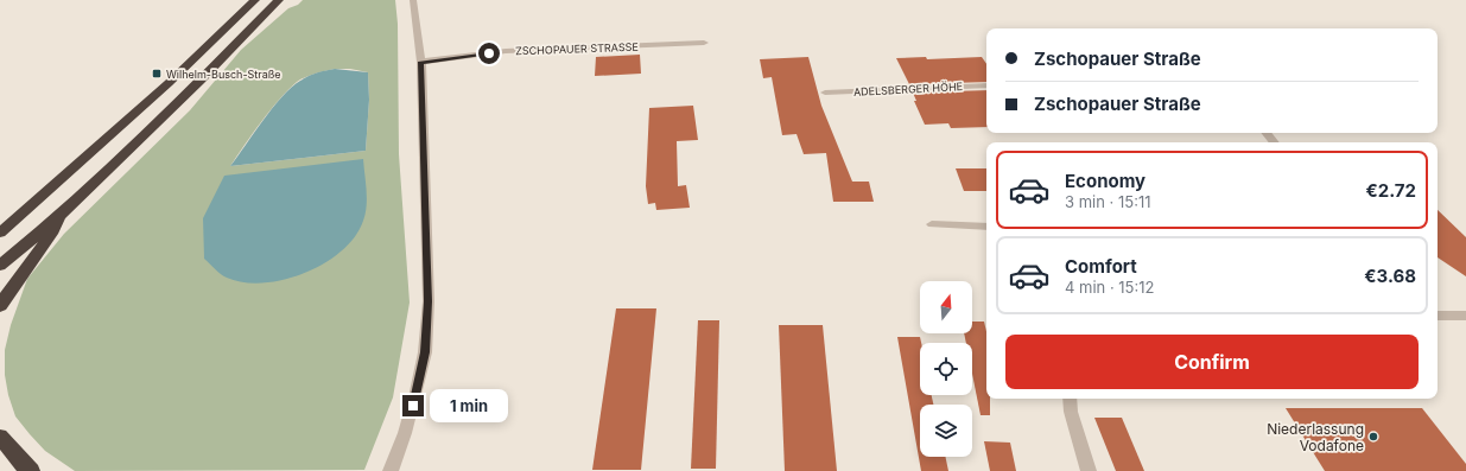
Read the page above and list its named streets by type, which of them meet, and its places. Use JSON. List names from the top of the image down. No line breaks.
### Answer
{"streets":{"street":["ZSCHOPAUER STRASSE","ADELSBERGER HÖHE"]},"places":{"transit":["Wilhelm-Busch-Straße"],"other":["Niederlassung Vodafone"]},"north":"top","page":{"banner":["Zschopauer Straße","Zschopauer Straße"],"list":[{"name":"Economy","note":"3 min · 15:11","value":"€2.72"},{"name":"Comfort","note":"4 min · 15:12","value":"€3.68"}],"buttons":"Confirm","bubble":"1 min"}}
